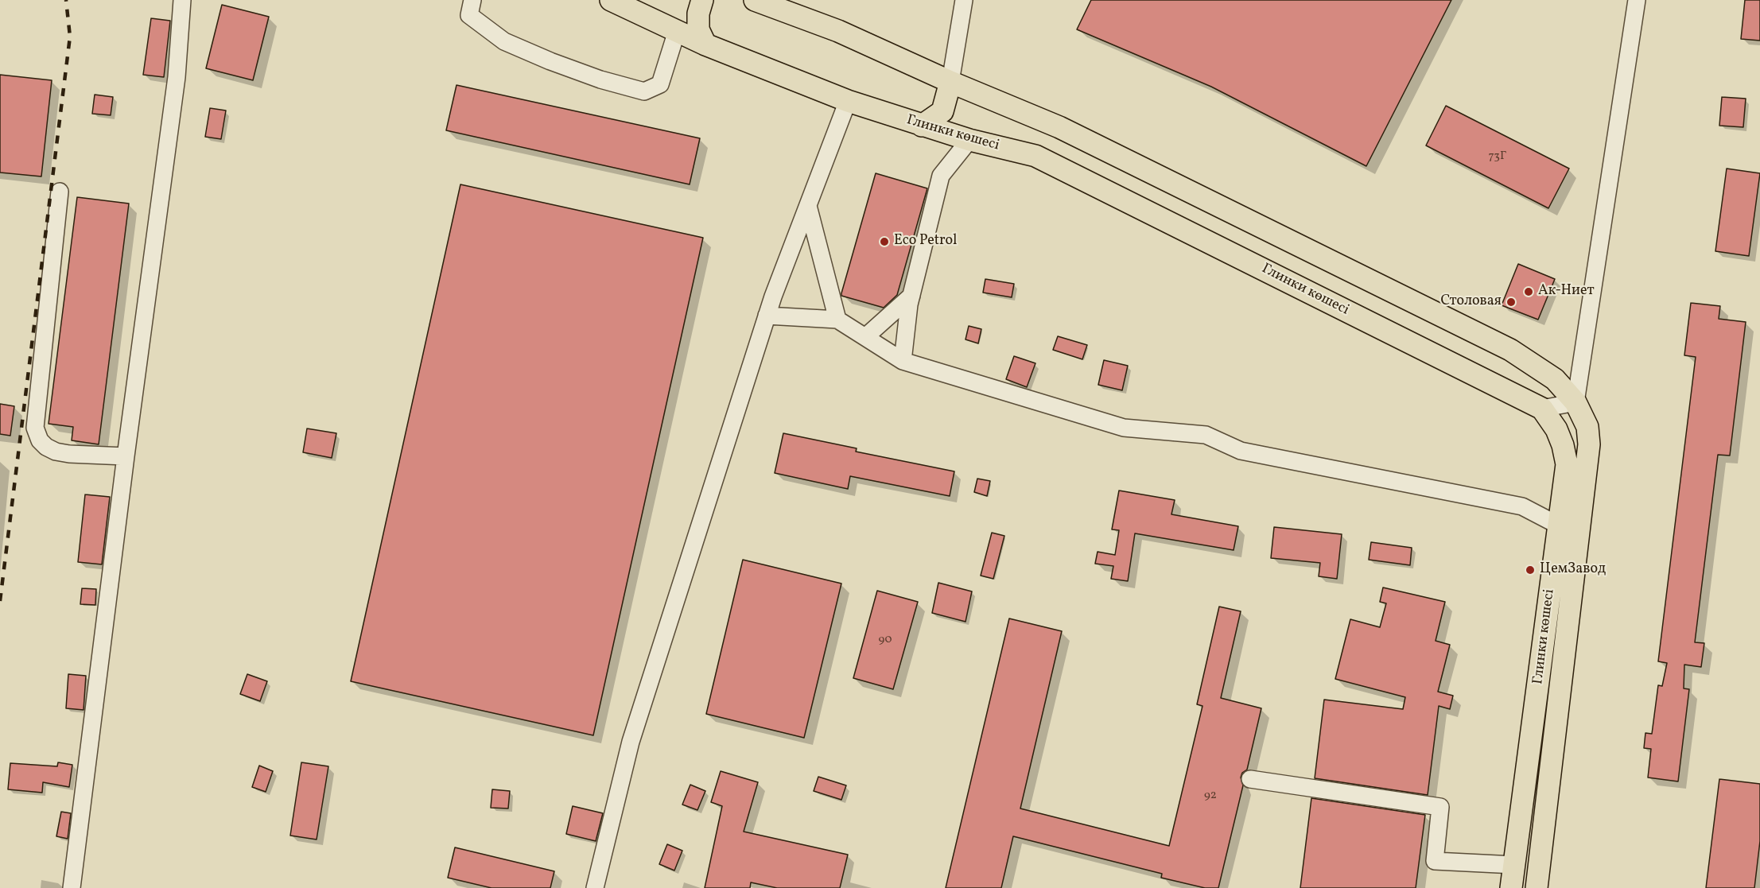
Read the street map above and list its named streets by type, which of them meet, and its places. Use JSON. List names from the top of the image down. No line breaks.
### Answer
{"streets":{"main road":["Глинки көшесі"]},"places":["Eco Petrol","Ак-Ниет","Столовая","ЦемЗавод"],"house_numbers":["73Г","90","92"]}
